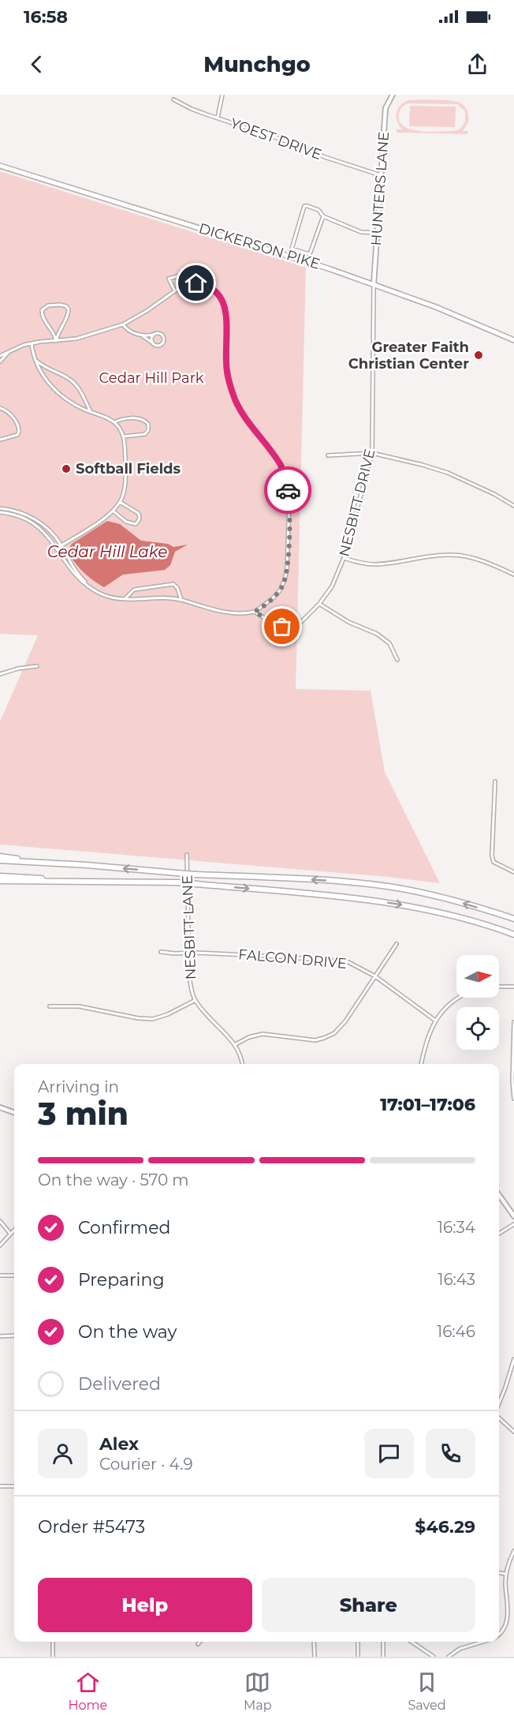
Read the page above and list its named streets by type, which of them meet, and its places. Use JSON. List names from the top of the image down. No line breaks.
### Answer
{"streets":{"main road":["DICKERSON PIKE"],"street":["YOEST DRIVE","HUNTERS LANE","NESBITT DRIVE","NESBITT LANE","FALCON DRIVE"]},"crossings":[["YOEST DRIVE","HUNTERS LANE"],["HUNTERS LANE","DICKERSON PIKE"],["HUNTERS LANE","NESBITT DRIVE"],["DICKERSON PIKE","NESBITT DRIVE"],["NESBITT LANE","FALCON DRIVE"]],"water":["Cedar Hill Lake"],"parks":["Cedar Hill Park"],"places":["Greater Faith Christian Center","Softball Fields"],"north":"right","page":{"status":"16:58","header":"Munchgo","heading":["3 min","Arriving in","17:01–17:06"],"panel":["Alex","Courier · 4.9","Order #5473","$46.29"],"bar":"On the way · 570 m","list":[["Confirmed","16:34"],["Preparing","16:43"],["On the way","16:46"],"Delivered"],"buttons":["Help","Share"],"tabs":["Home","Map","Saved"]}}
